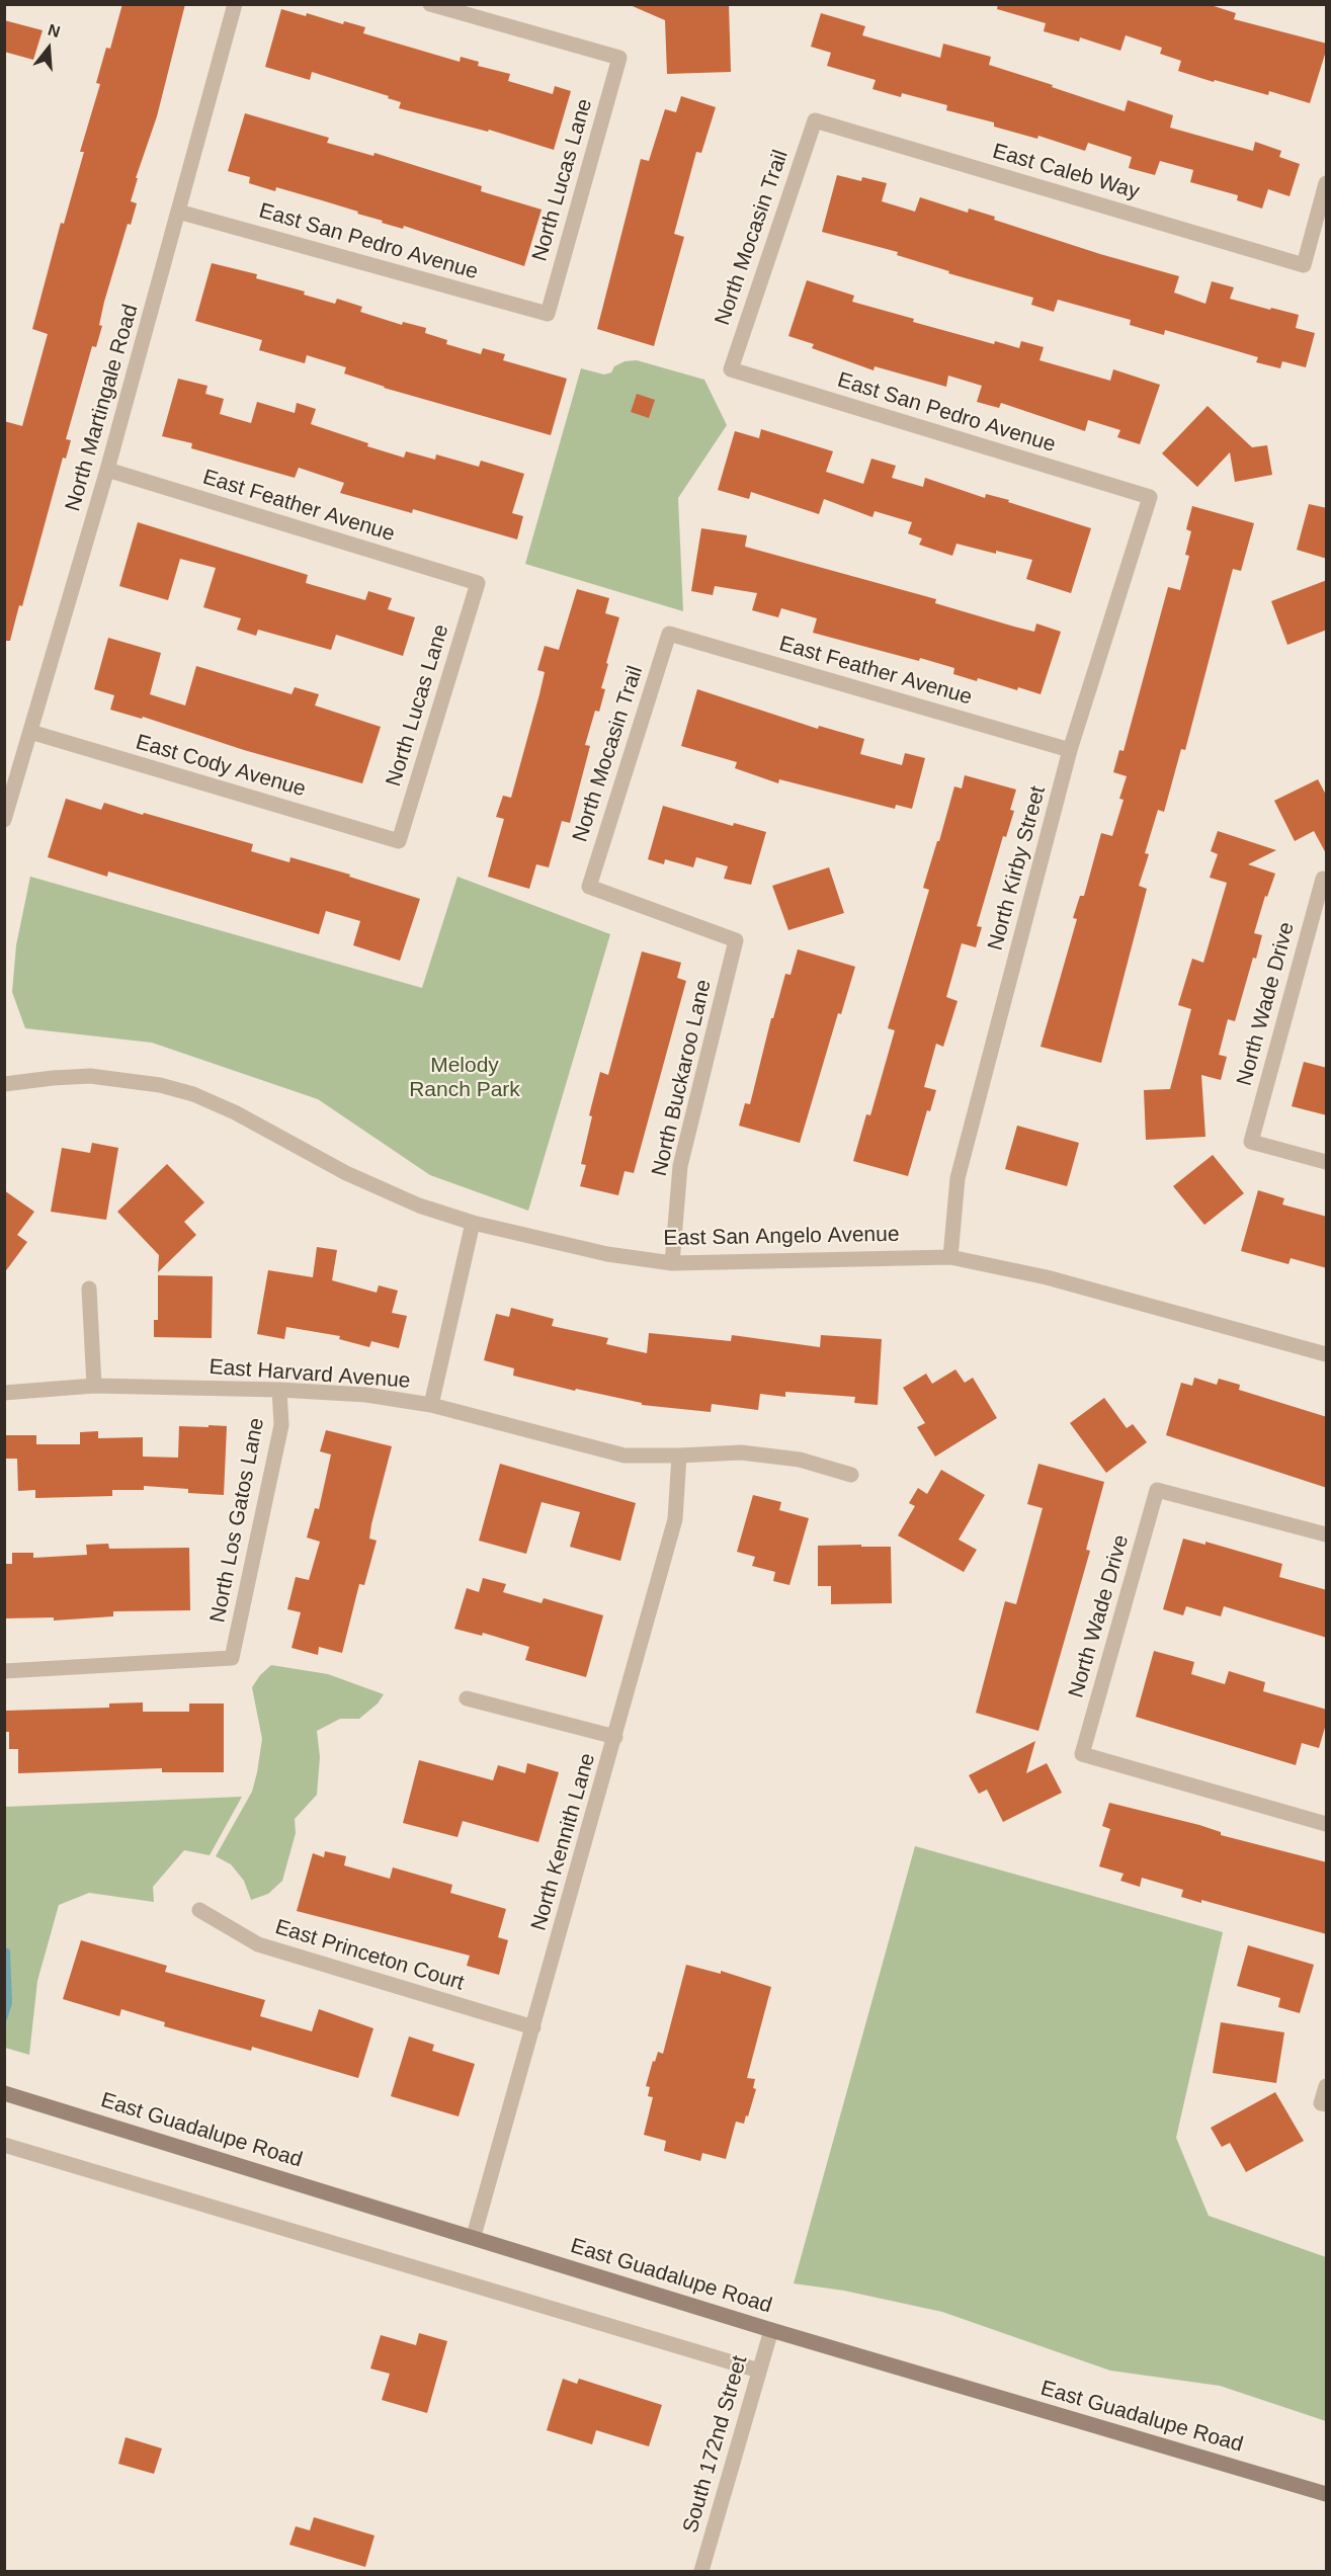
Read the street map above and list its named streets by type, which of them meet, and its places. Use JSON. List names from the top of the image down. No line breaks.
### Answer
{"streets":{"main road":["East Guadalupe Road"],"street":["East Caleb Way","North Lucas Lane","North Mocasin Trail","East San Pedro Avenue","North Martingale Road","East Feather Avenue","East Cody Avenue","North Kirby Street","North Wade Drive","North Buckaroo Lane","East San Angelo Avenue","East Harvard Avenue","North Los Gatos Lane","North Kennith Lane","East Princeton Court","South 172nd Street"]},"crossings":[["East Caleb Way","North Mocasin Trail"],["North Lucas Lane","East San Pedro Avenue"],["North Lucas Lane","East Feather Avenue"],["North Lucas Lane","East Cody Avenue"],["North Mocasin Trail","East San Pedro Avenue"],["North Mocasin Trail","East Feather Avenue"],["North Mocasin Trail","North Buckaroo Lane"],["East San Pedro Avenue","North Martingale Road"],["East San Pedro Avenue","North Kirby Street"],["North Martingale Road","East Feather Avenue"],["North Martingale Road","East Cody Avenue"],["East Feather Avenue","North Kirby Street"],["North Kirby Street","East San Angelo Avenue"],["North Buckaroo Lane","East San Angelo Avenue"],["East Harvard Avenue","North Los Gatos Lane"],["East Harvard Avenue","North Kennith Lane"],["North Kennith Lane","East Princeton Court"],["North Kennith Lane","East Guadalupe Road"],["East Guadalupe Road","South 172nd Street"]],"parks":["Melody Ranch Park"],"north":"top"}
